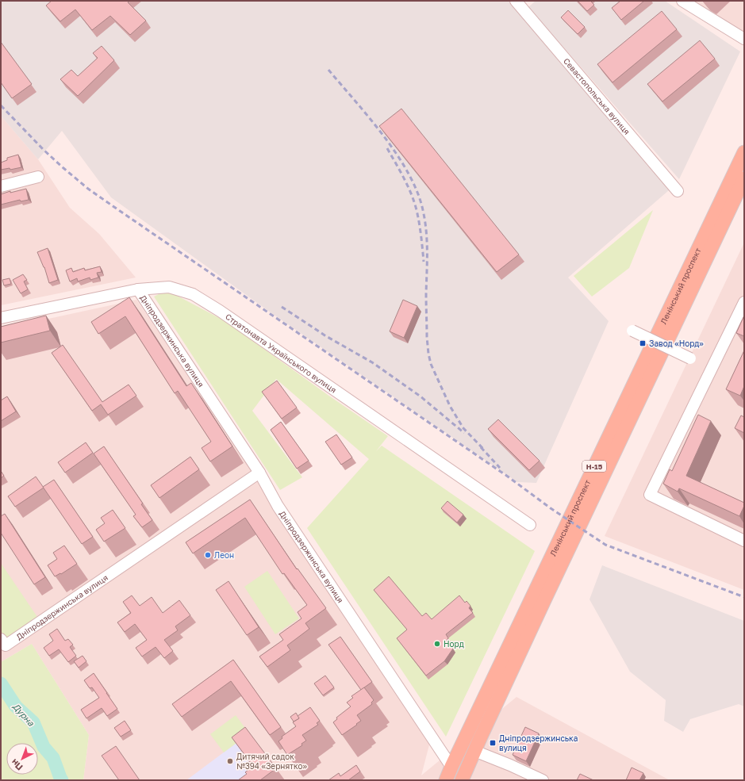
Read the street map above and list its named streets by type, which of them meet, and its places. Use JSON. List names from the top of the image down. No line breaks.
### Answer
{"streets":{"main road":["Ленінський проспект","Н-15"],"street":["Севастопольська вулиця","Дніпродзержинська вулиця","Стратонавта Українського вулиця"]},"crossings":[["Ленінський проспект","Дніпродзержинська вулиця"],["Дніпродзержинська вулиця","Стратонавта Українського вулиця"]],"water":["Дурна"],"places":{"transit":["Завод «Норд»","Дніпродзержинська вулиця"],"other":["Леон","Норд","Дитячий садок №394 «Зернятко»"]},"north":"bottom left"}
